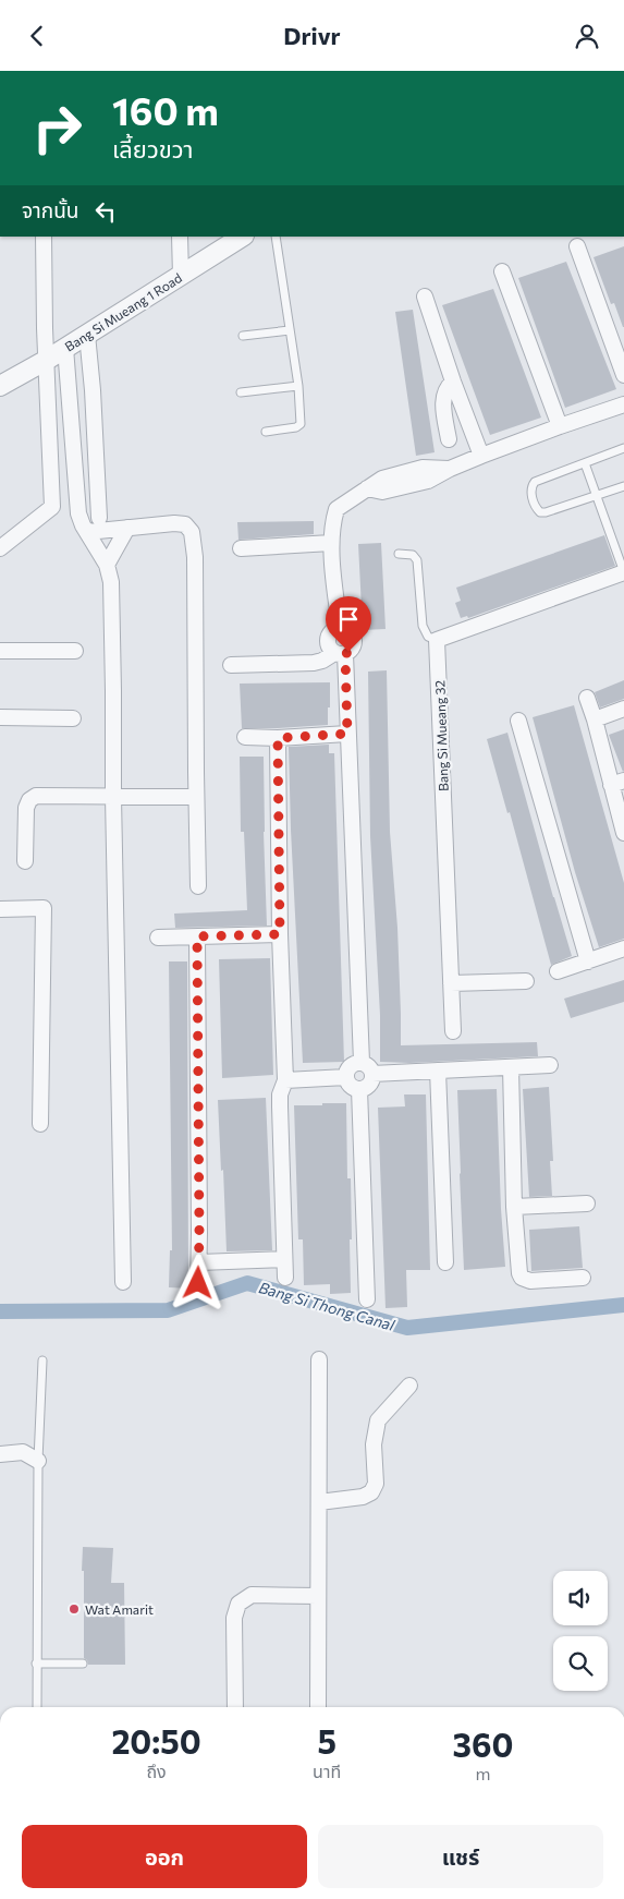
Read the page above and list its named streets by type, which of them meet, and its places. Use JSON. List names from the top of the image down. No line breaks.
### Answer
{"streets":{"street":["Bang Si Mueang 1 Road","Bang Si Mueang 32"]},"water":["Bang Si Thong Canal"],"places":["Wat Amarit"],"page":{"header":"Drivr","turn":["160 m","เลี้ยวขวา"],"then":"จากนั้น","eta":["20:50","ถึง","5","นาที","360","m"],"buttons":["ออก","แชร์"]}}
